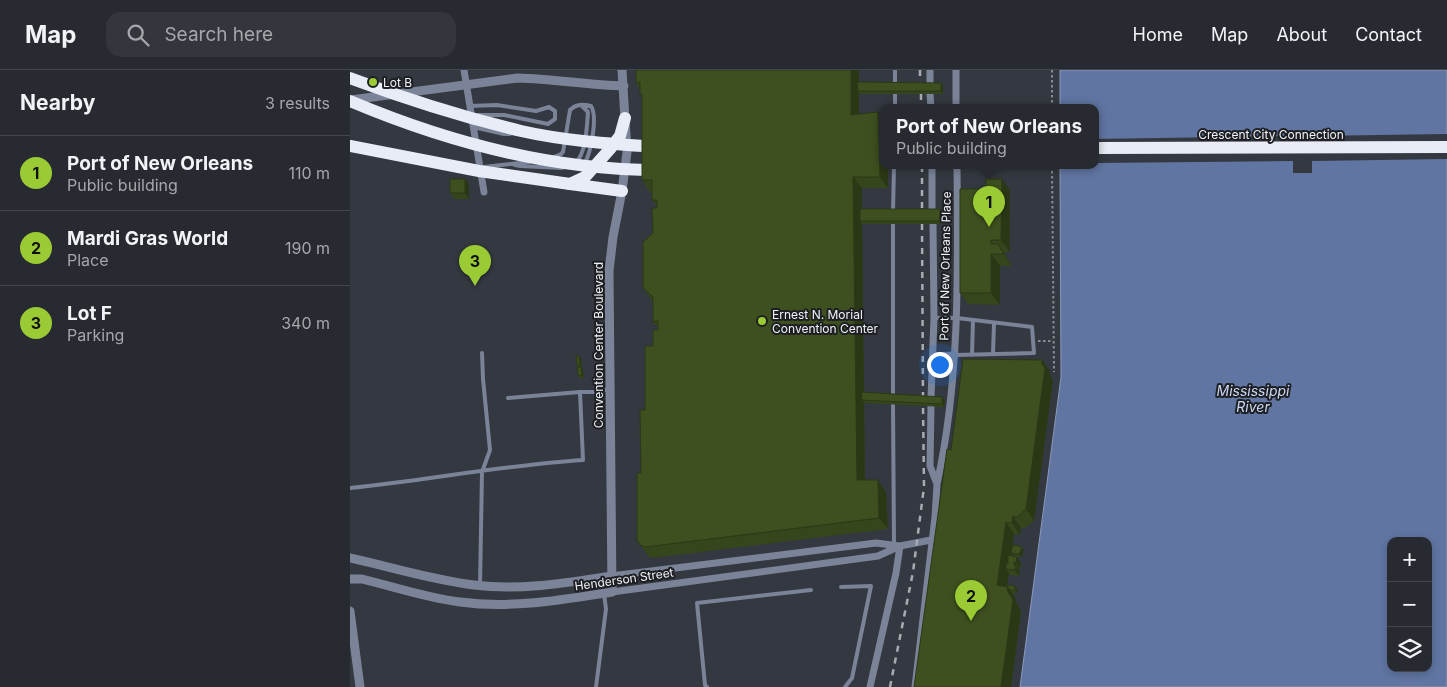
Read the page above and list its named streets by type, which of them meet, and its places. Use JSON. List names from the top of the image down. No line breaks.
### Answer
{"streets":{"highway":["Crescent City Connection"],"street":["Port of New Orleans Place","Convention Center Boulevard","Henderson Street"]},"crossings":[["Port of New Orleans Place","Henderson Street"],["Convention Center Boulevard","Henderson Street"]],"water":["Mississippi River"],"places":["Lot B","Ernest N. Morial Convention Center"],"page":{"header":"Map","search":"Search here","nav":["Home","Map","About","Contact"],"heading":["Nearby","3 results"],"popup":["Port of New Orleans","Public building"],"list":[{"mark":"1","name":"Port of New Orleans","note":"Public building","value":"110 m"},{"mark":"2","name":"Mardi Gras World","note":"Place","value":"190 m"},{"mark":"3","name":"Lot F","note":"Parking","value":"340 m"}],"pins":["1","3","2"],"map_buttons":["+","−"]}}
